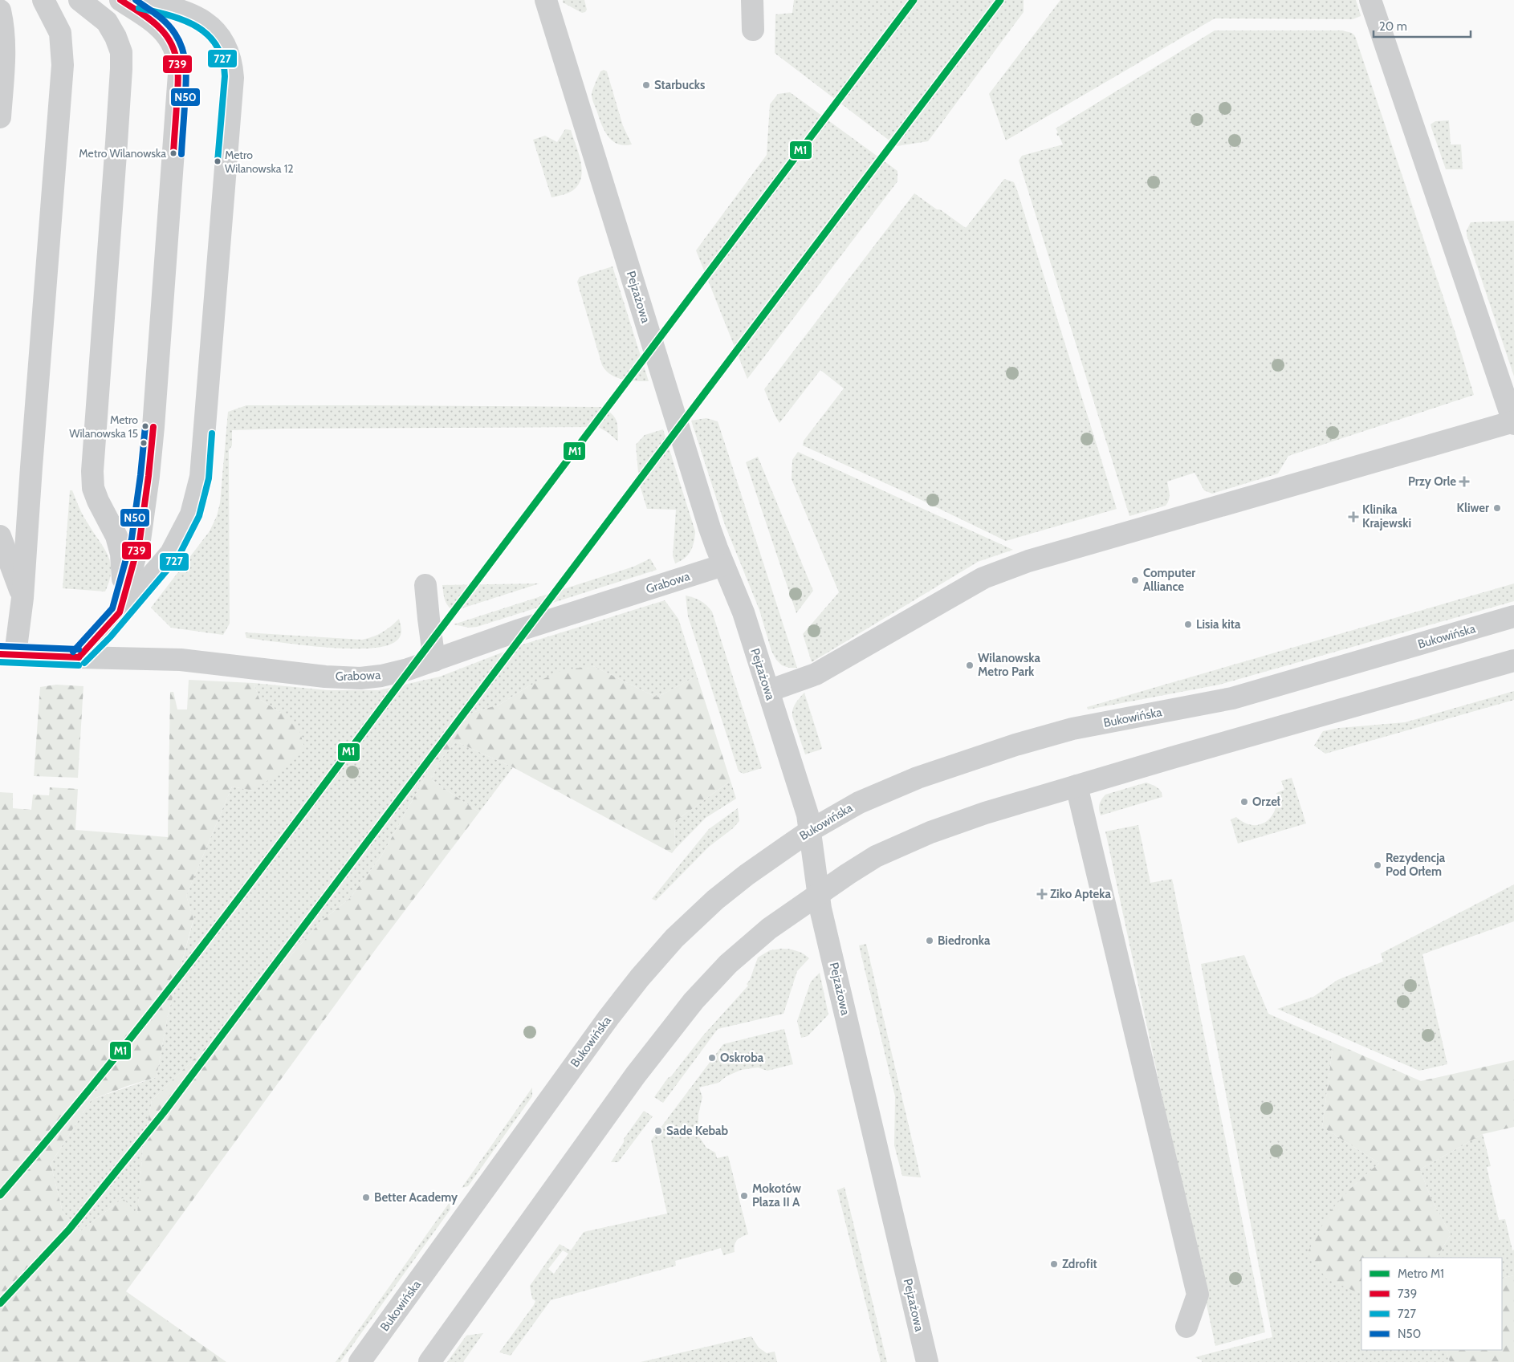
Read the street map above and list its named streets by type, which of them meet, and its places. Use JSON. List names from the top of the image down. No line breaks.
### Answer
{"streets":{"street":["Pejzażowa","Grabowa","Bukowińska"]},"crossings":[["Pejzażowa","Grabowa"],["Pejzażowa","Bukowińska"]],"places":{"other":["Starbucks","Metro Wilanowska","Metro Wilanowska 12","Metro Wilanowska 15","Kliwer","Computer Alliance","Lisia kita","Wilanowska Metro Park","Orzeł","Rezydencja Pod Orłem","Biedronka","Oskroba","Sade Kebab","Mokotów Plaza II A","Better Academy","Zdrofit"],"health":["Przy Orle","Klinika Krajewski","Ziko Apteka"]},"lines":["metro line M1","transit line 739","transit line N50","transit line 727"],"legend":["Metro M1","739","727","N50"],"scale_bar":"20 m"}
